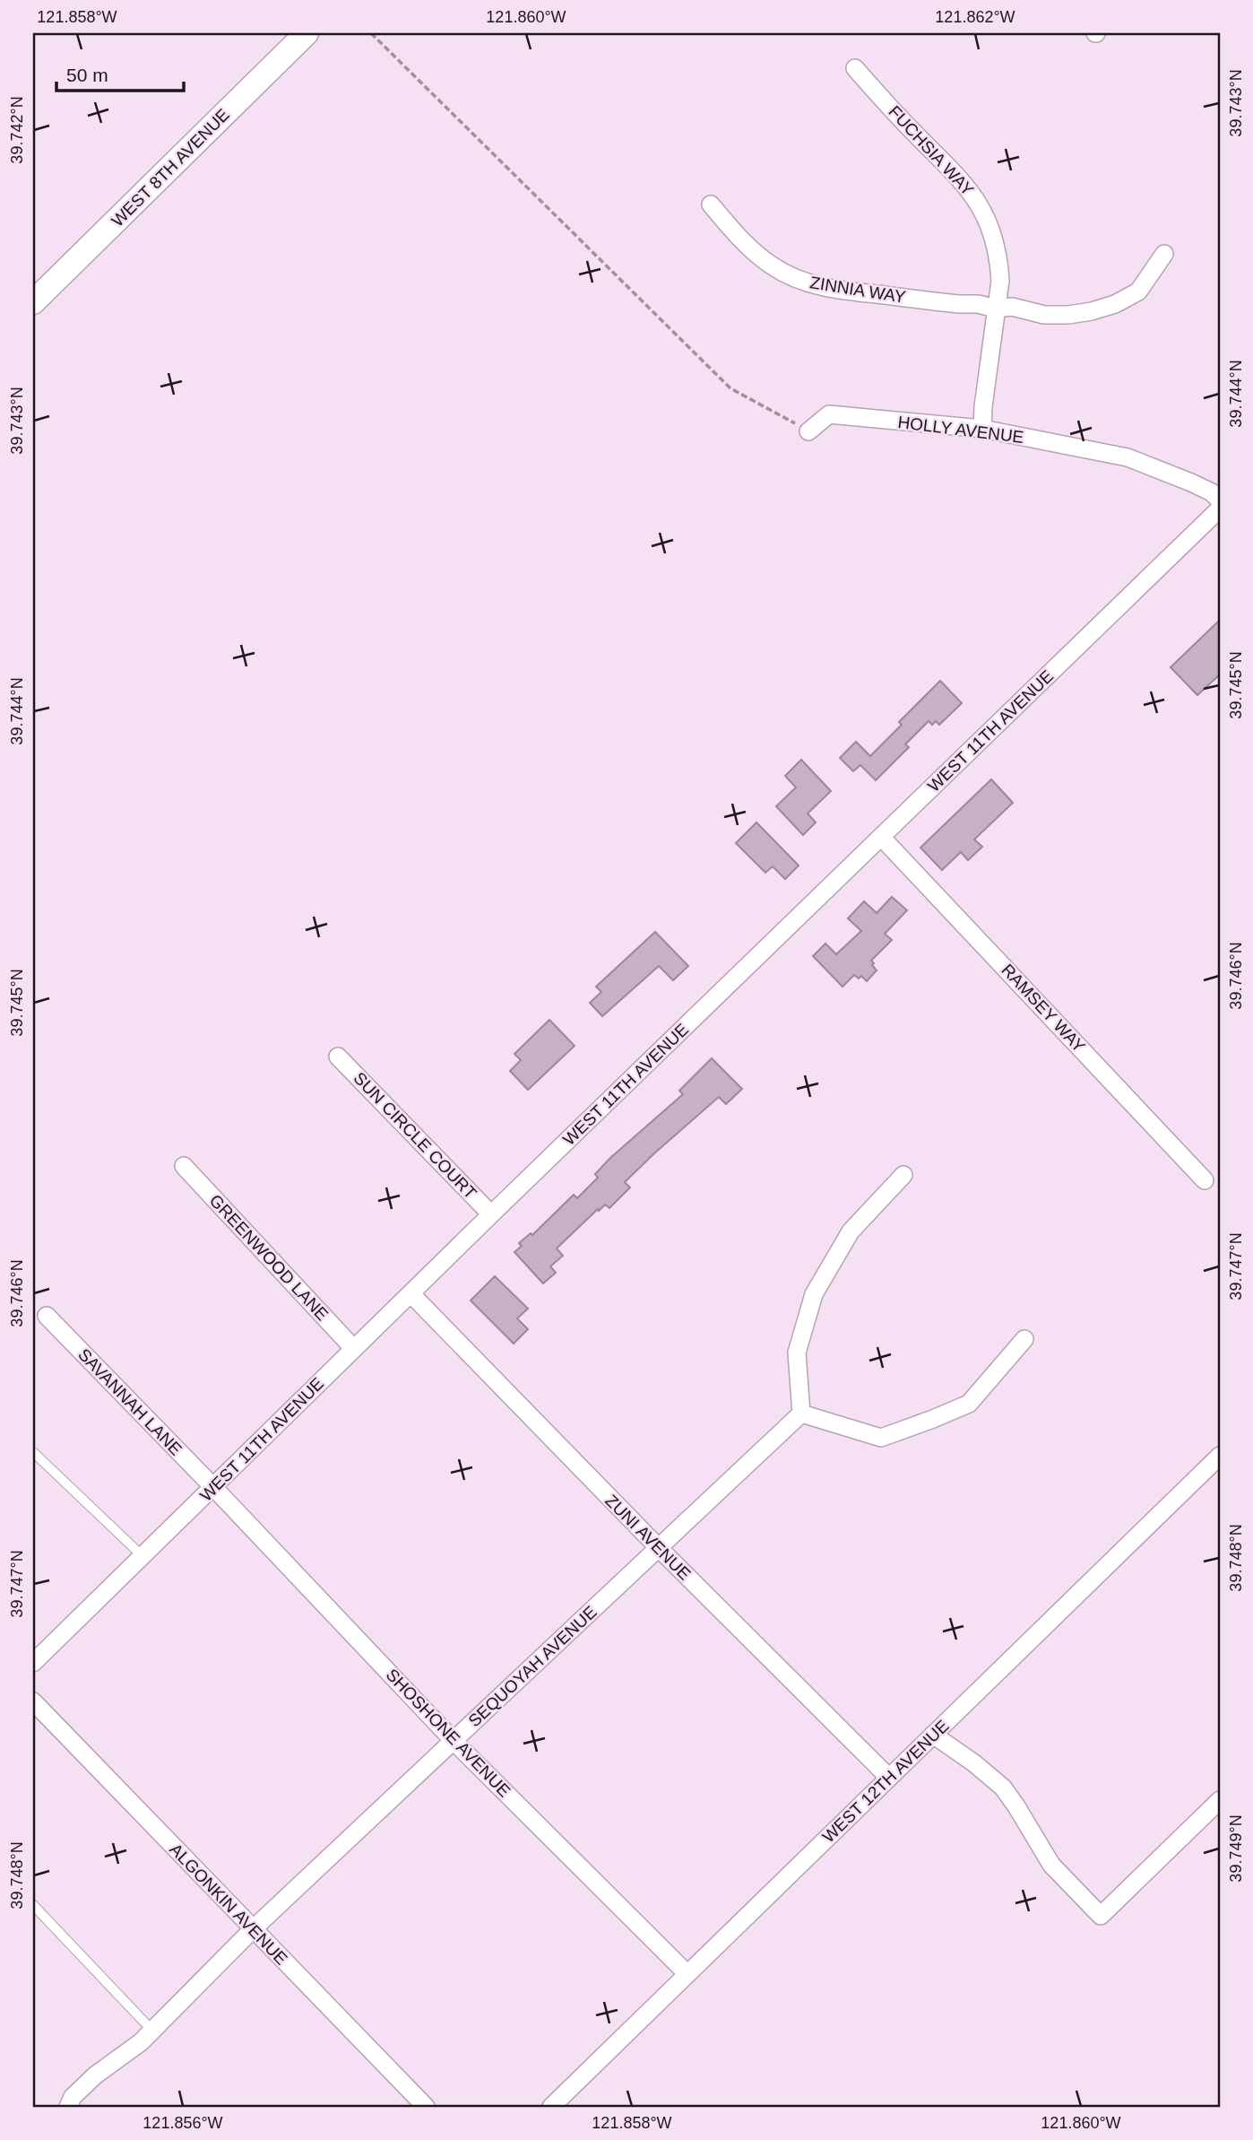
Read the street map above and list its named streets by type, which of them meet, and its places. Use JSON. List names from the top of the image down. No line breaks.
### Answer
{"streets":{"street":["FUCHSIA WAY","WEST 8TH AVENUE","ZINNIA WAY","HOLLY AVENUE","WEST 11TH AVENUE","RAMSEY WAY","SUN CIRCLE COURT","GREENWOOD LANE","SAVANNAH LANE","ZUNI AVENUE","SEQUOYAH AVENUE","SHOSHONE AVENUE","WEST 12TH AVENUE","ALGONKIN AVENUE"]},"crossings":[["FUCHSIA WAY","ZINNIA WAY"],["FUCHSIA WAY","HOLLY AVENUE"],["WEST 11TH AVENUE","RAMSEY WAY"],["WEST 11TH AVENUE","SUN CIRCLE COURT"],["WEST 11TH AVENUE","GREENWOOD LANE"],["WEST 11TH AVENUE","SAVANNAH LANE"],["WEST 11TH AVENUE","ZUNI AVENUE"],["WEST 11TH AVENUE","SHOSHONE AVENUE"],["SAVANNAH LANE","SHOSHONE AVENUE"],["ZUNI AVENUE","SEQUOYAH AVENUE"],["ZUNI AVENUE","WEST 12TH AVENUE"],["SEQUOYAH AVENUE","SHOSHONE AVENUE"],["SEQUOYAH AVENUE","ALGONKIN AVENUE"],["SHOSHONE AVENUE","WEST 12TH AVENUE"]],"scale_bar":"50 m","coordinates":["121.858°W","121.860°W","121.862°W","39.743°N","39.742°N","39.744°N","39.745°N","39.746°N","39.747°N","39.748°N","39.749°N","121.856°W"]}
